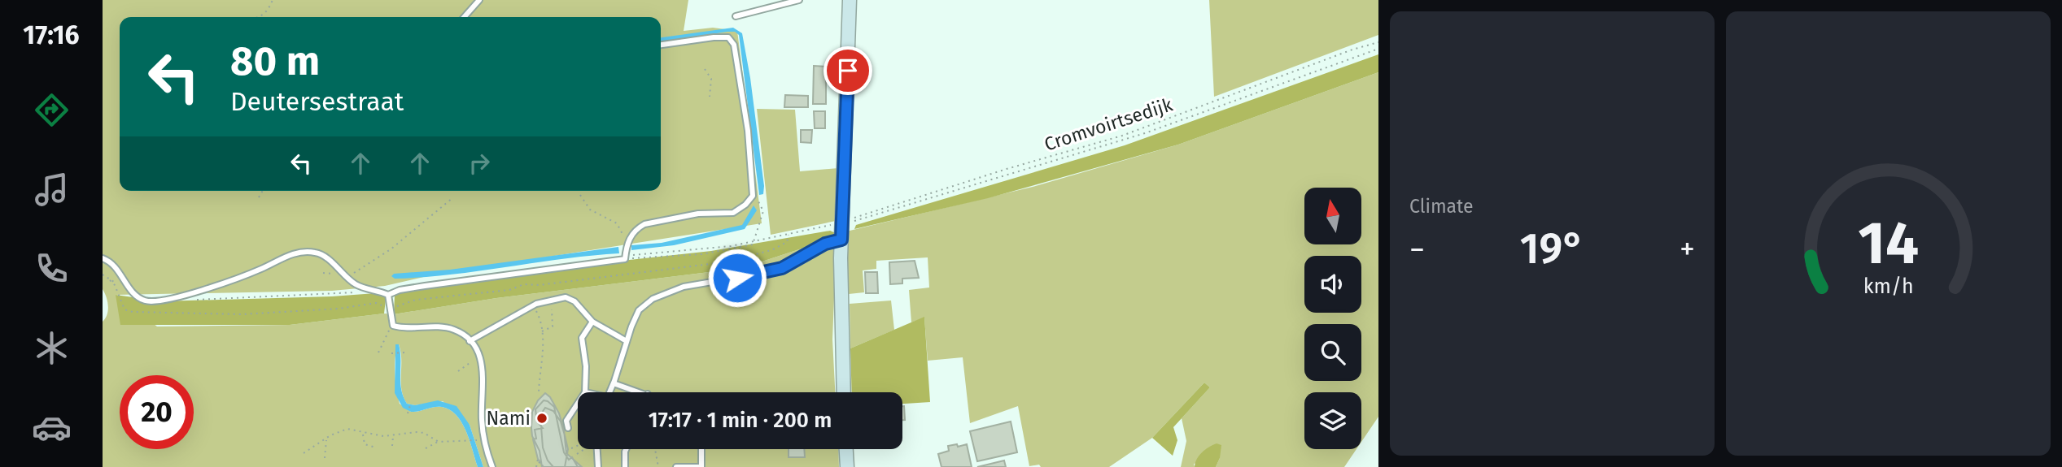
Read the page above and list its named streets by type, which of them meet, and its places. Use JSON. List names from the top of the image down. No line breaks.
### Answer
{"streets":{"path":["Cromvoirtsedijk"]},"places":["Nami"],"north":"top","page":{"tabs":"17:16","tile":"Climate","turn":["80 m","Deutersestraat"],"heat":["−","19°","+"],"limit":"20","trip":"17:17 · 1 min · 200 m","gauge":["14","km/h"]}}
